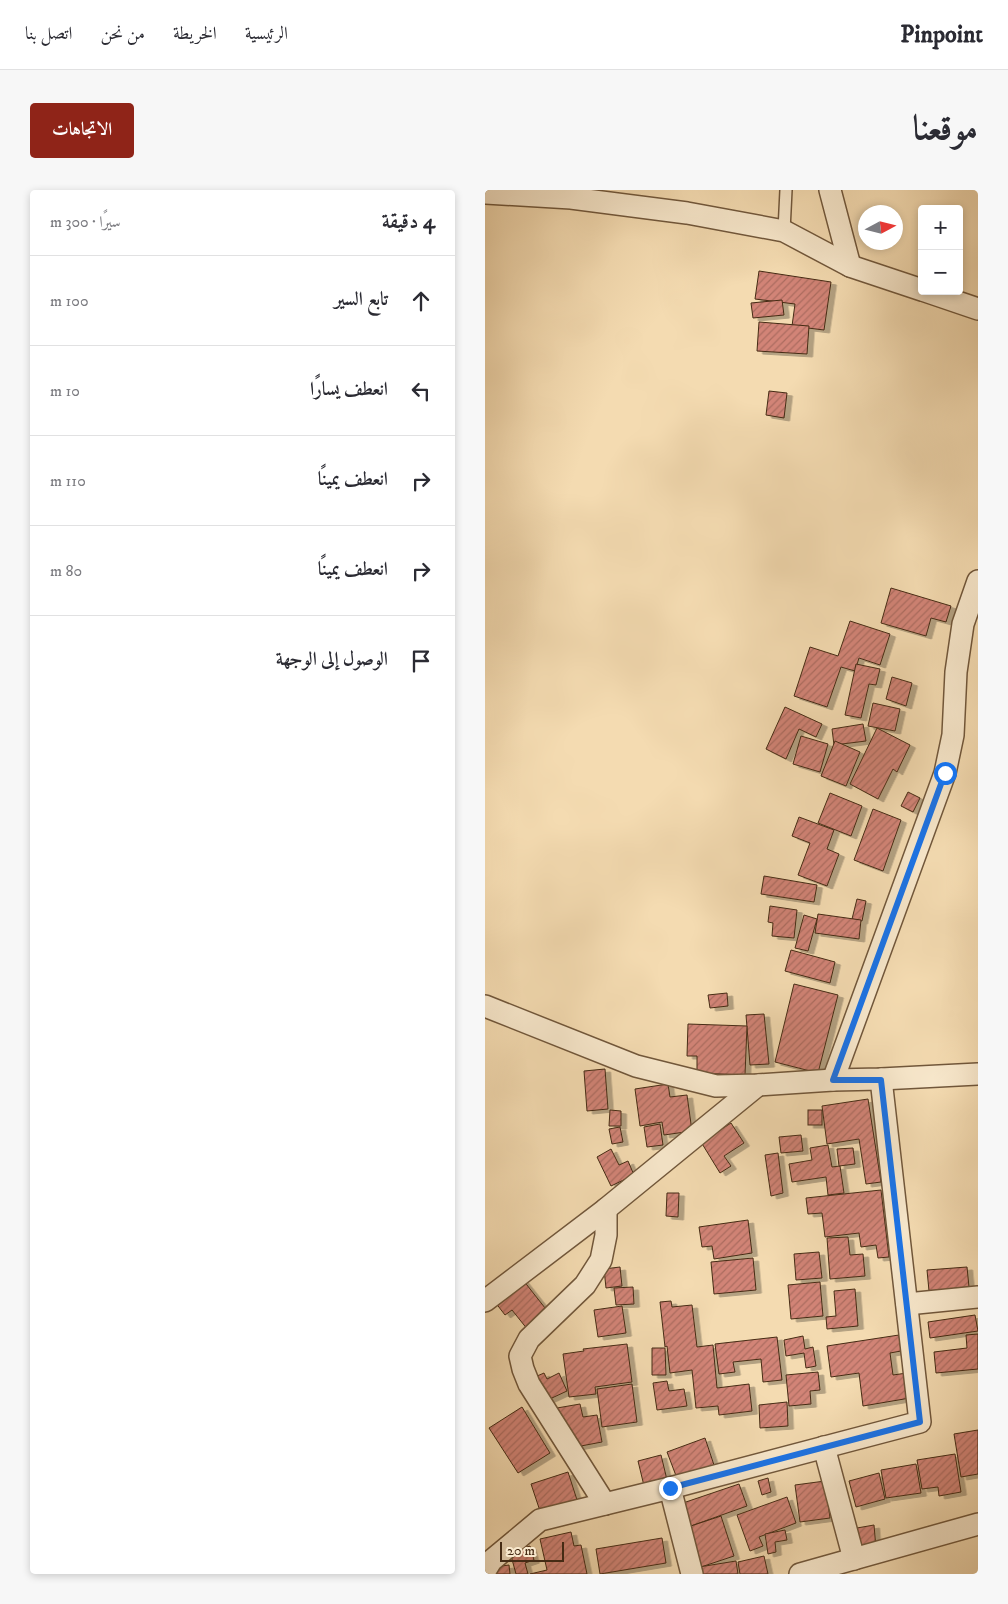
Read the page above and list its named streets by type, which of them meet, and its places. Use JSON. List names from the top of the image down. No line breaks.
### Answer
{"scale_bar":"20 m","north":"right","page":{"header":"Pinpoint","nav":["الرئيسية","الخريطة","من نحن","اتصل بنا"],"title":"موقعنا","buttons":"الاتجاهات","heading":["4 دقيقة","سيرًا · 300 m"],"map_buttons":["+","−"],"list":[["تابع السير","100 m"],["انعطف يسارًا","10 m"],["انعطف يمينًا","110 m"],["انعطف يمينًا","80 m"],"الوصول إلى الوجهة"],"scale":"20 m"}}
